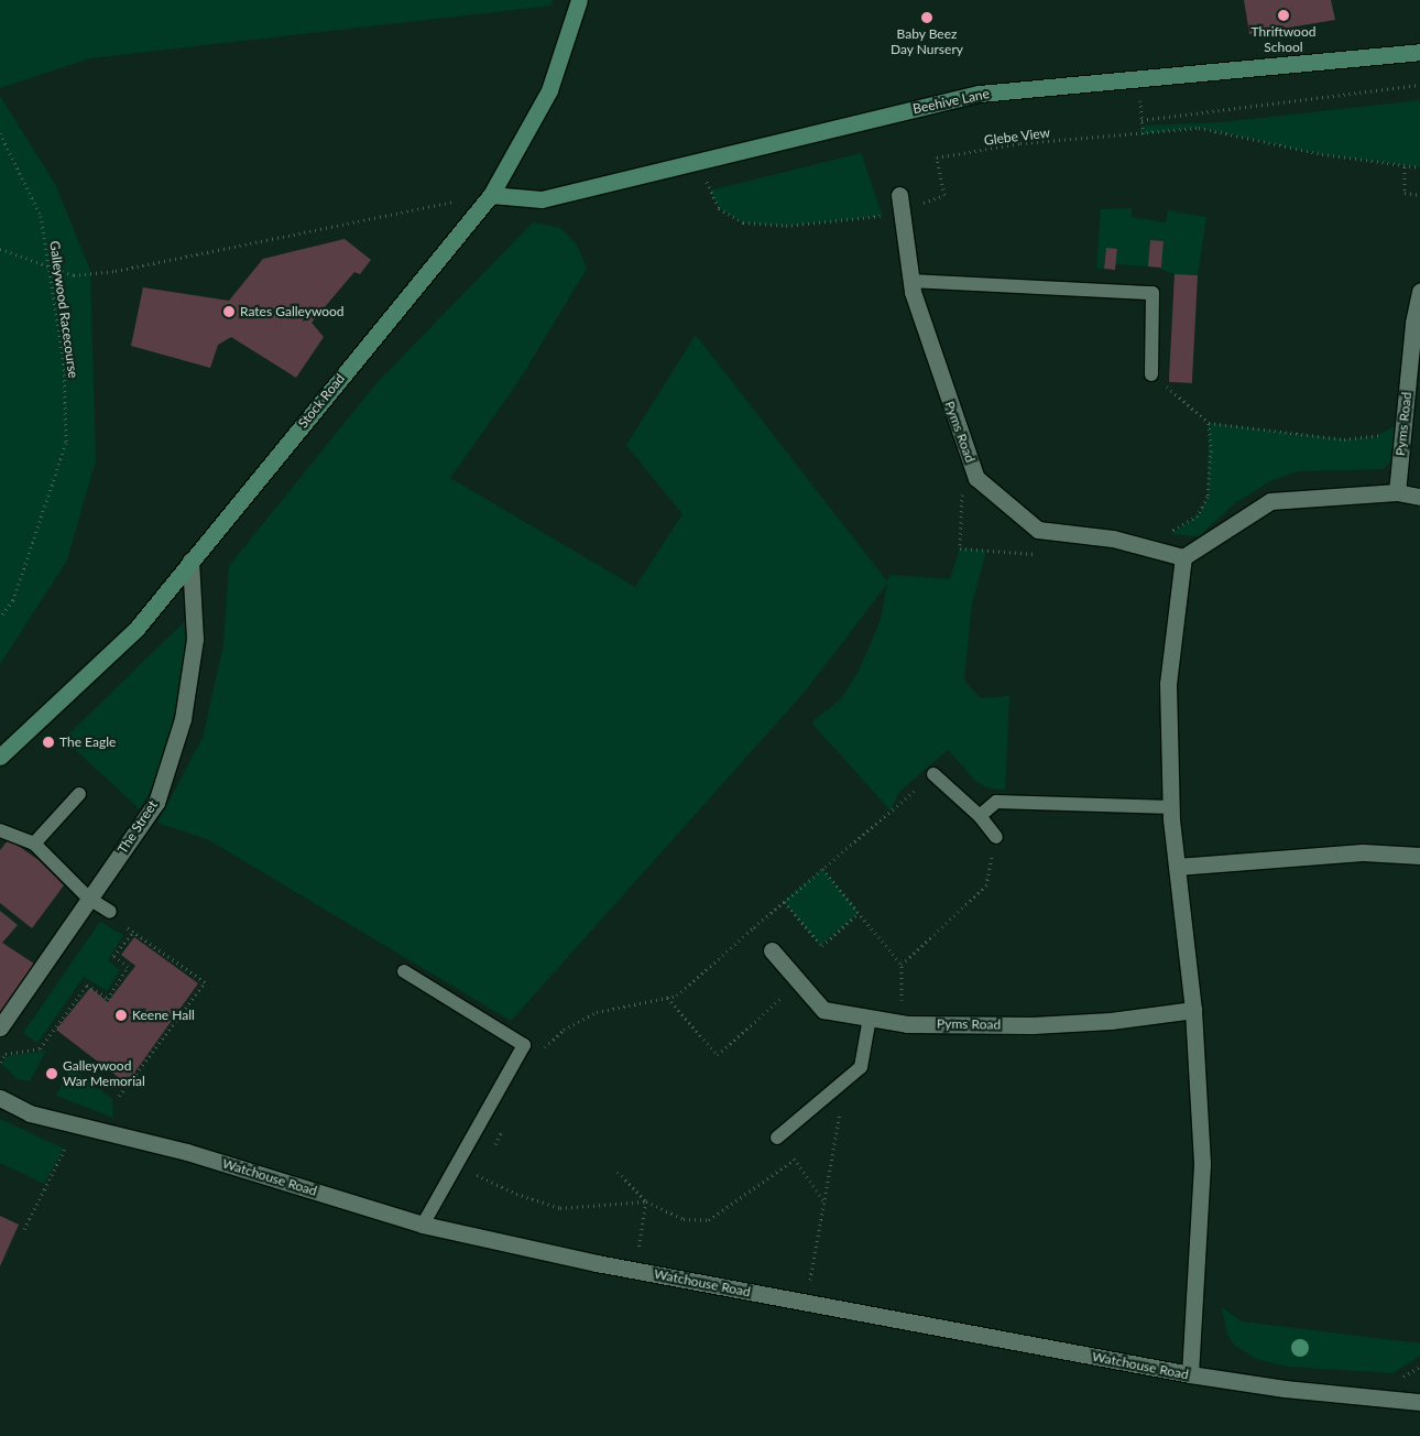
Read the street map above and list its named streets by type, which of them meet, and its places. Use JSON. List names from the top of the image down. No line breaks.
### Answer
{"streets":{"main road":["Beehive Lane","Stock Road"],"street":["Pyms Road","The Street","Watchouse Road"],"path":["Glebe View","Galleywood Racecourse"]},"crossings":[["Beehive Lane","Glebe View"],["Beehive Lane","Stock Road"],["Glebe View","Pyms Road"],["Stock Road","The Street"]],"places":["Thriftwood School","Baby Beez Day Nursery","Rates Galleywood","The Eagle","Keene Hall","Galleywood War Memorial"]}
